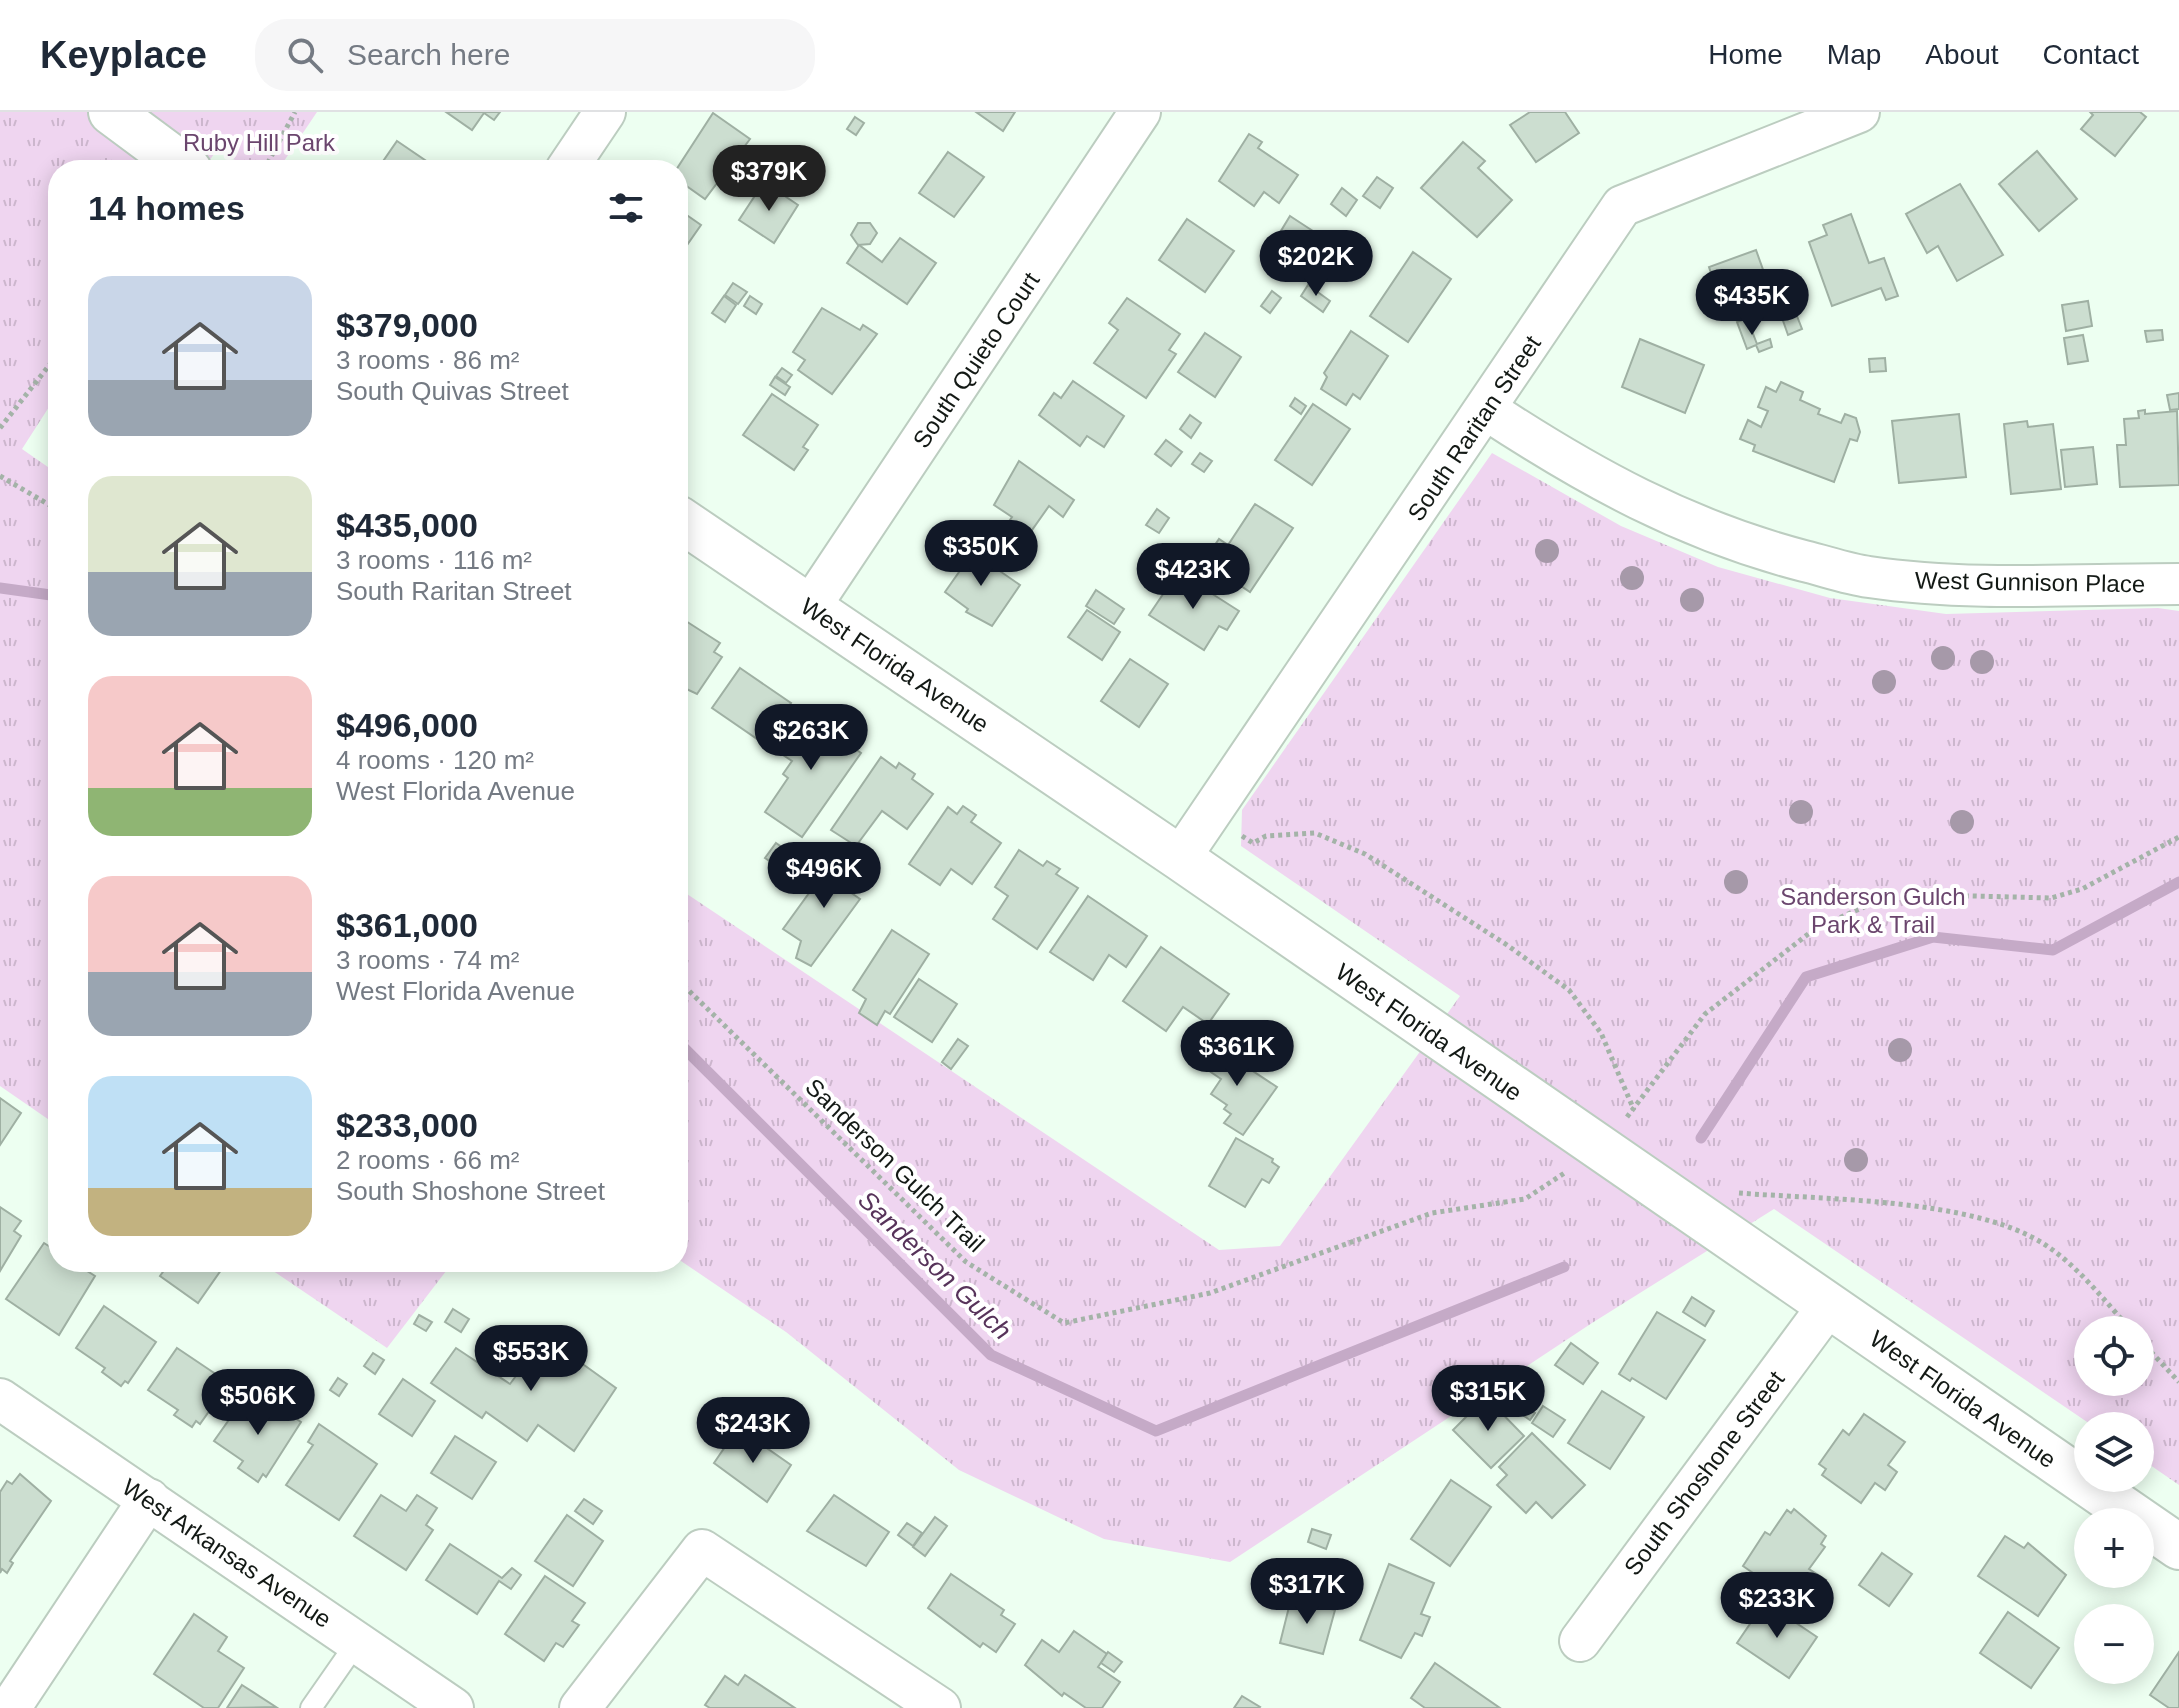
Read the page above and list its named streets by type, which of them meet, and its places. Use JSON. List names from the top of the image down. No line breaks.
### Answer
{"streets":{"street":["South Quieto Court","South Raritan Street","West Gunnison Place","West Florida Avenue","South Shoshone Street","West Arkansas Avenue"],"path":["Sanderson Gulch Trail"]},"crossings":[["South Quieto Court","West Florida Avenue"],["South Raritan Street","West Gunnison Place"],["South Raritan Street","West Florida Avenue"],["West Florida Avenue","South Shoshone Street"]],"water":["Sanderson Gulch"],"parks":["Ruby Hill Park","Sanderson Gulch Park & Trail"],"page":{"header":"Keyplace","search":"Search here","nav":["Home","Map","About","Contact"],"price":["$379K","$202K","$435K","$350K","$423K","$263K","$496K","$361K","$553K","$315K","$506K","$243K","$317K","$233K"],"heading":"14 homes","list":[{"name":"$379,000","note":"3 rooms · 86 m² · South Quivas Street"},{"name":"$435,000","note":"3 rooms · 116 m² · South Raritan Street"},{"name":"$496,000","note":"4 rooms · 120 m² · West Florida Avenue"},{"name":"$361,000","note":"3 rooms · 74 m² · West Florida Avenue"},{"name":"$233,000","note":"2 rooms · 66 m² · South Shoshone Street"}],"map_buttons":["+","−"]}}
